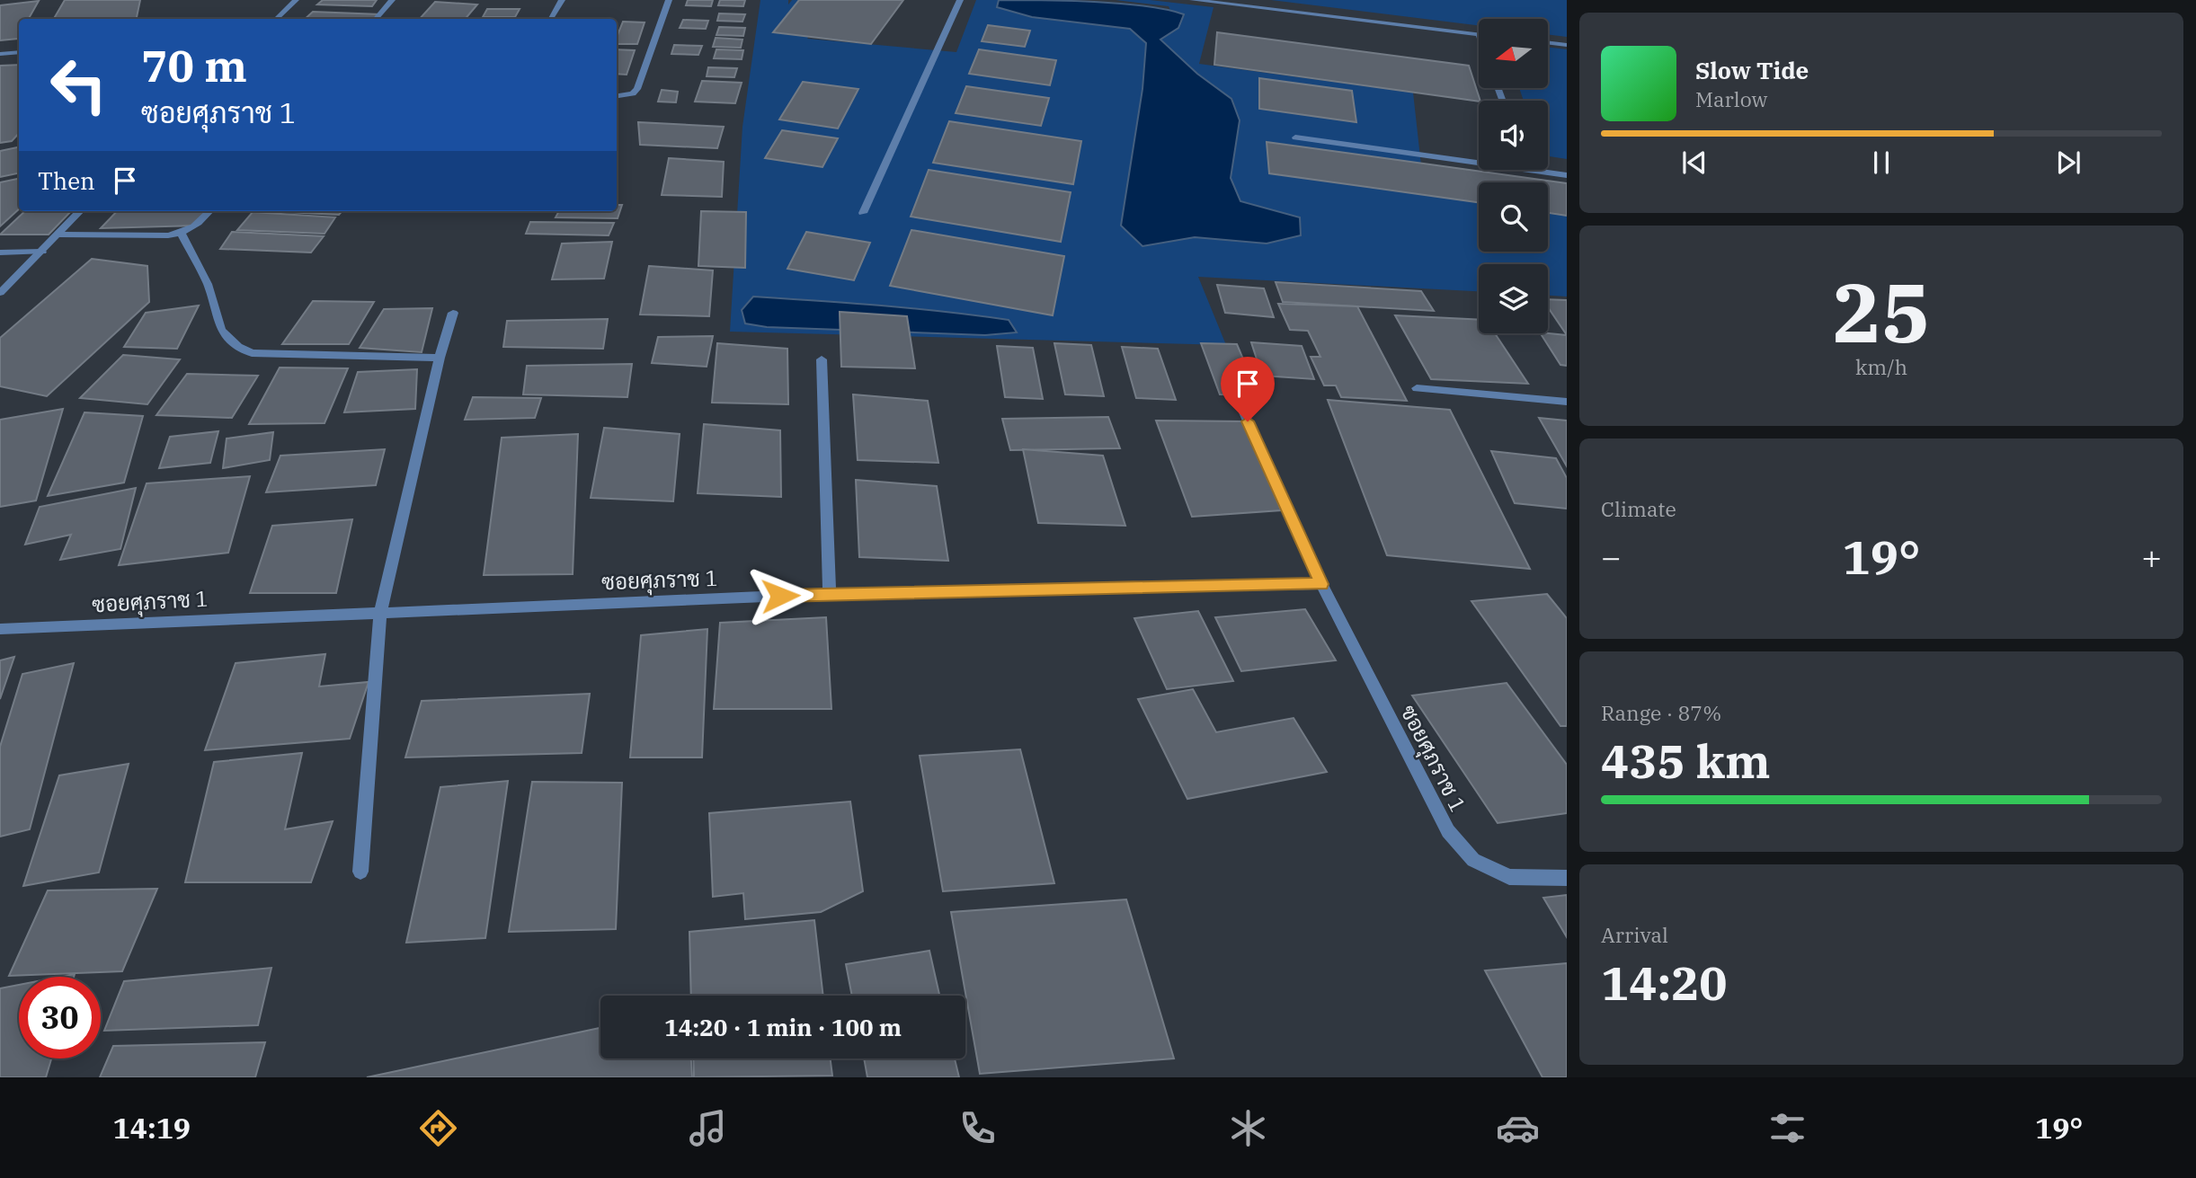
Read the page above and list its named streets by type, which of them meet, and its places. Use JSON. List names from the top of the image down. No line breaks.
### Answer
{"streets":{"street":["ซอยศุภราช 1"]},"north":"left","page":{"turn":["70 m","ซอยศุภราช 1"],"song":["Slow Tide","Marlow"],"then":"Then","tile":[["25","km/h"],"Climate",["Range · 87%","435 km"],["Arrival","14:20"]],"heat":["−","19°","+"],"limit":"30","trip":"14:20 · 1 min · 100 m","tabs":["14:19","19°"]}}
